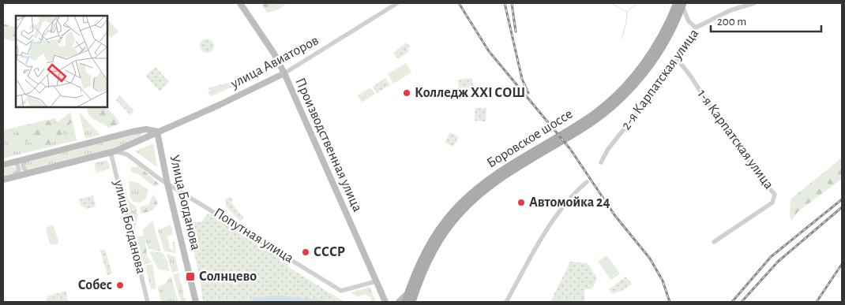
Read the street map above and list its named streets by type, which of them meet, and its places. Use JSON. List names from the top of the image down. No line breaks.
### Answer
{"streets":{"main road":["Боровское шоссе"],"street":["улица Авиаторов","2-я Карпатская улица","1-я Карпатская улица","Производственная улица","Улица Богданова","улица Богданова","Попутная улица"]},"crossings":[["улица Авиаторов","Производственная улица"],["улица Авиаторов","Улица Богданова"],["улица Авиаторов","улица Богданова"],["улица Авиаторов","Попутная улица"],["2-я Карпатская улица","1-я Карпатская улица"],["Производственная улица","Попутная улица"],["Улица Богданова","Попутная улица"],["улица Богданова","Попутная улица"]],"places":{"other":["Колледж XXI СОШ","Автомойка 24","СССР","Собес"],"transit":["Солнцево"]},"scale_bar":"200 m"}
